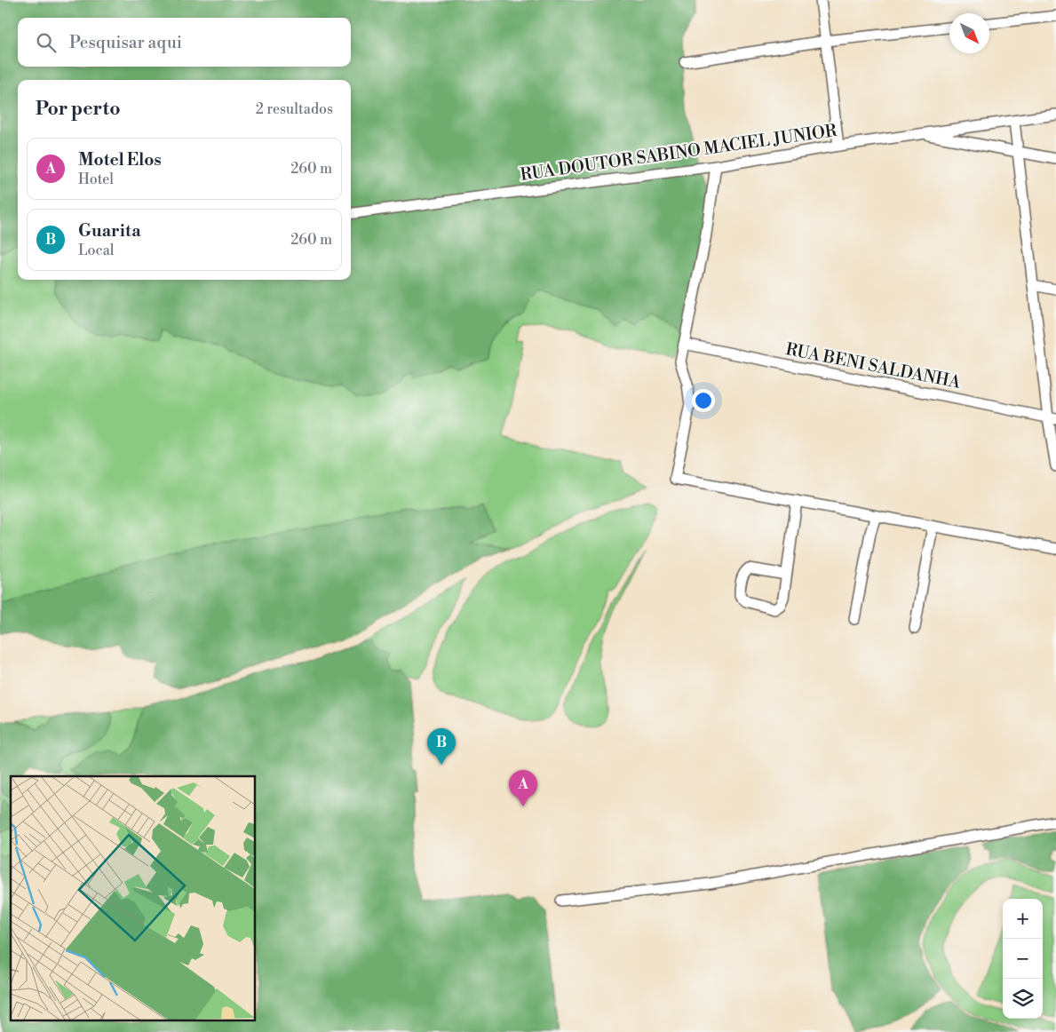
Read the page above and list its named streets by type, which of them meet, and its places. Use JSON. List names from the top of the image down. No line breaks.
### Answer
{"streets":{"street":["RUA DOUTOR SABINO MACIEL JUNIOR","RUA BENI SALDANHA"]},"north":"bottom right","page":{"search":"Pesquisar aqui","heading":["Por perto","2 resultados"],"list":[{"mark":"A","name":"Motel Elos","note":"Hotel","value":"260 m"},{"mark":"B","name":"Guarita","note":"Local","value":"260 m"}],"pins":["B","A"],"map_buttons":["+","−"]}}
